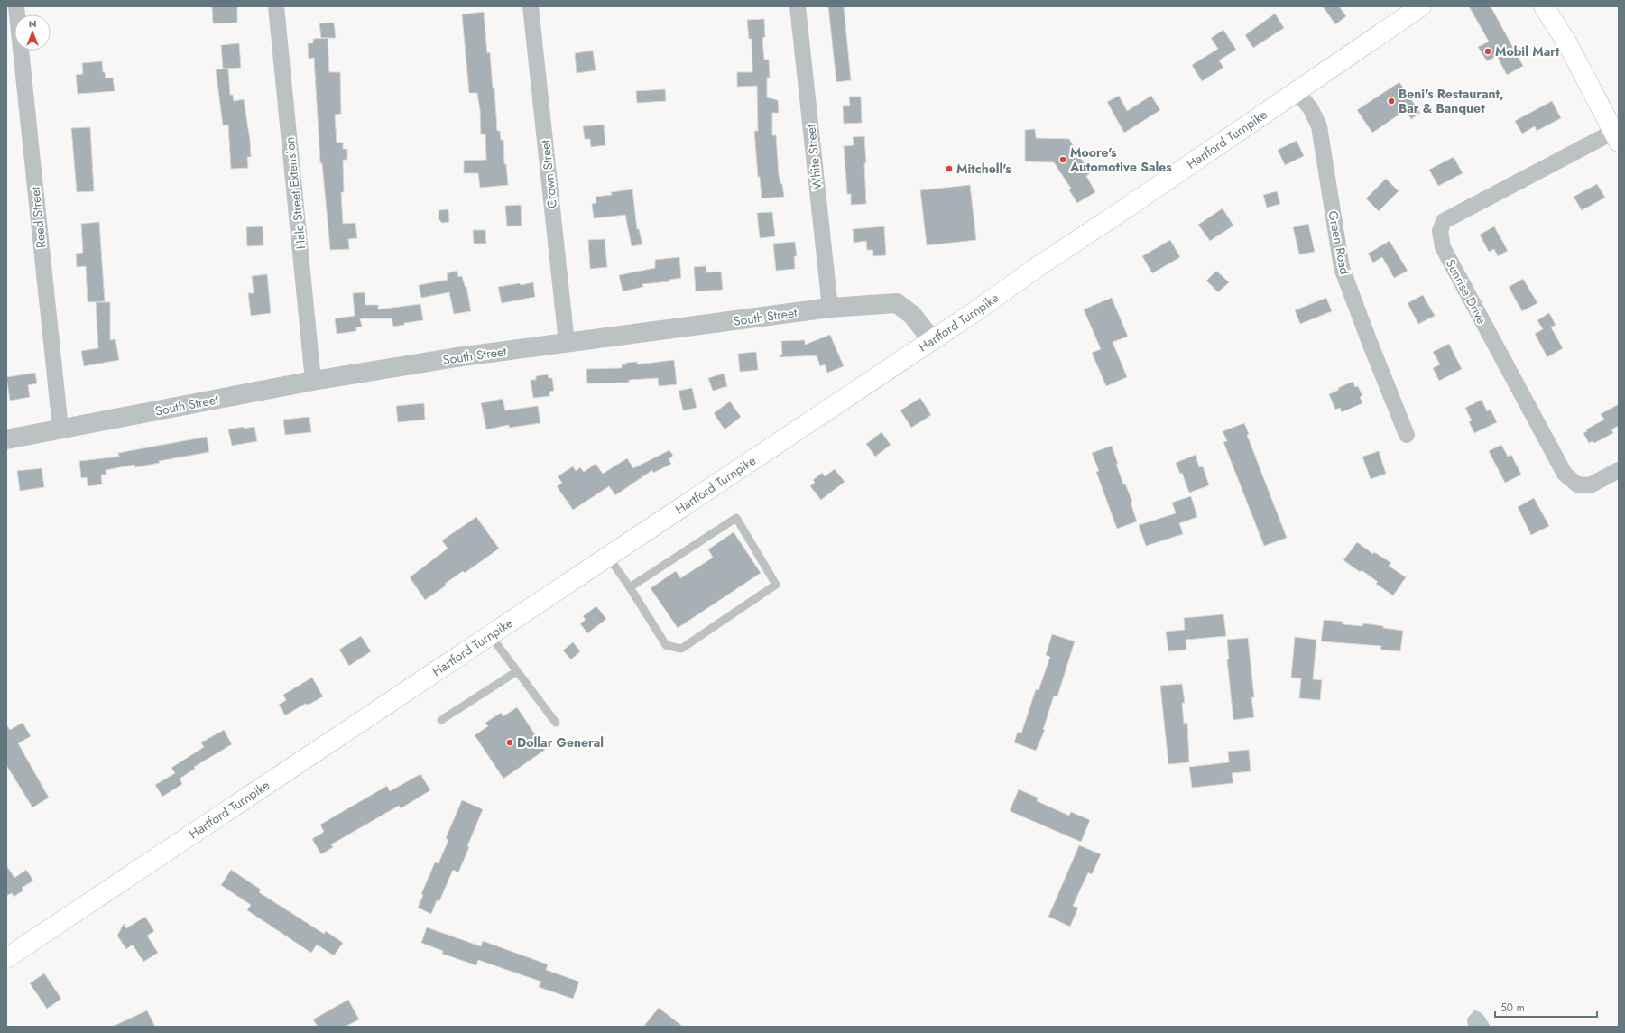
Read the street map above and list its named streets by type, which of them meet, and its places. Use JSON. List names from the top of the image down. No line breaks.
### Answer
{"streets":{"main road":["Hartford Turnpike"],"street":["White Street","Crown Street","Hale Street Extension","Reed Street","Green Road","Sunrise Drive","South Street"]},"crossings":[["Hartford Turnpike","Green Road"],["Hartford Turnpike","South Street"],["White Street","South Street"],["Crown Street","South Street"],["Hale Street Extension","South Street"],["Reed Street","South Street"]],"places":["Mobil Mart","Beni's Restaurant, Bar & Banquet","Moore's Automotive Sales","Mitchell's","Dollar General"],"scale_bar":"50 m","north":"top"}
